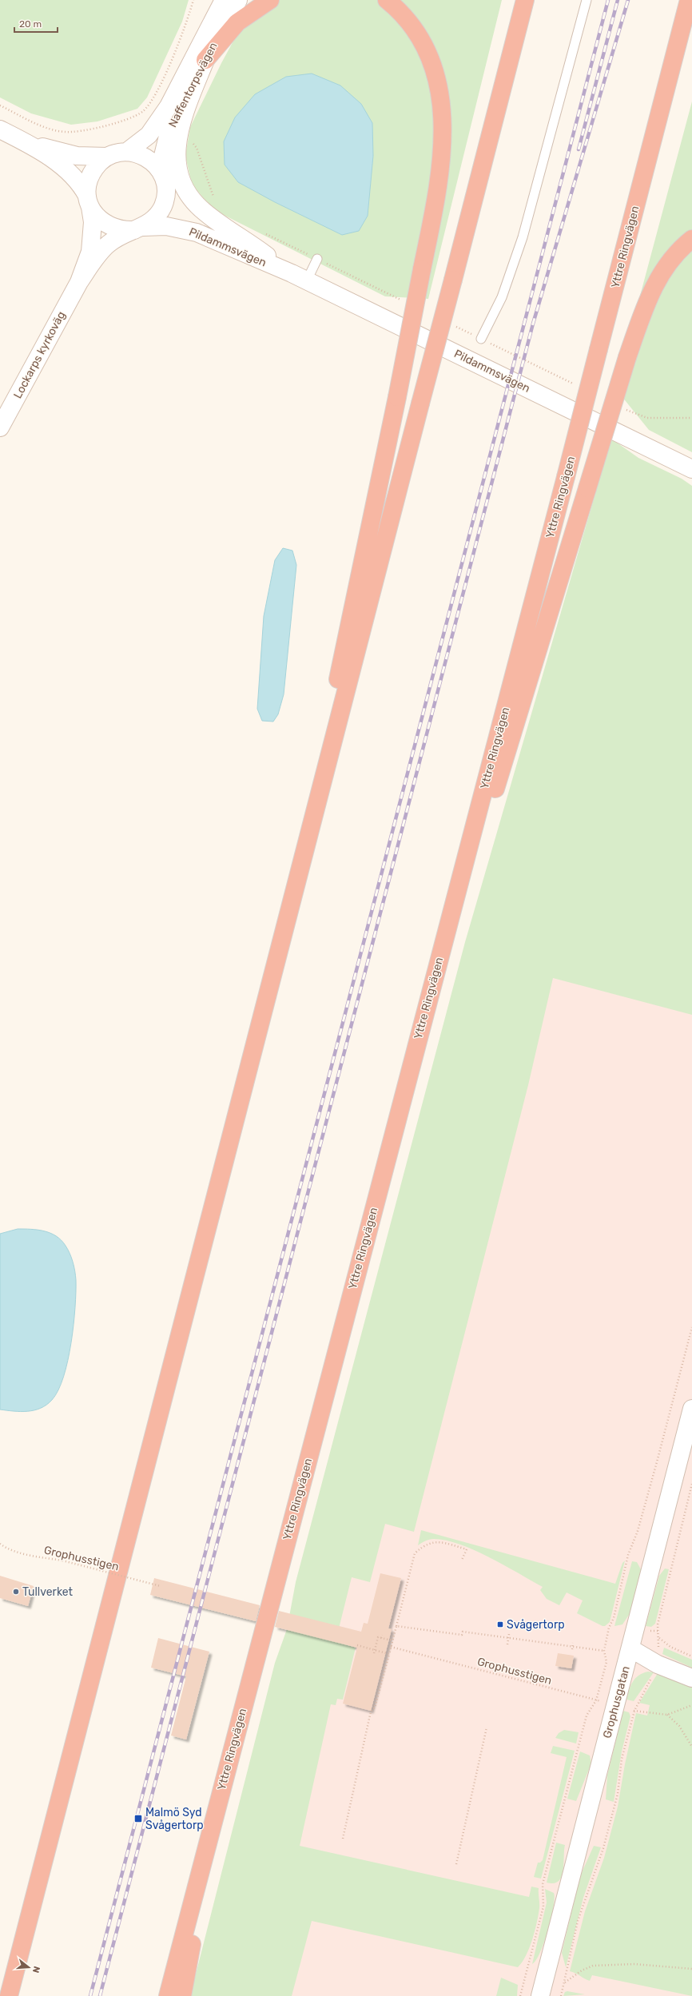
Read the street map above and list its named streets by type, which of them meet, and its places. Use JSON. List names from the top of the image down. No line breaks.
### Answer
{"streets":{"highway":["Yttre Ringvägen"],"main road":["Naffentorpsvägen","Pildammsvägen","Lockarps kyrkoväg","Grophusgatan"],"path":["Grophusstigen"]},"crossings":[["Naffentorpsvägen","Pildammsvägen"],["Naffentorpsvägen","Lockarps kyrkoväg"],["Pildammsvägen","Lockarps kyrkoväg"],["Grophusstigen","Grophusgatan"]],"places":{"other":["Tullverket"],"transit":["Svågertorp","Malmö Syd Svågertorp"]},"scale_bar":"20 m","north":"right"}
